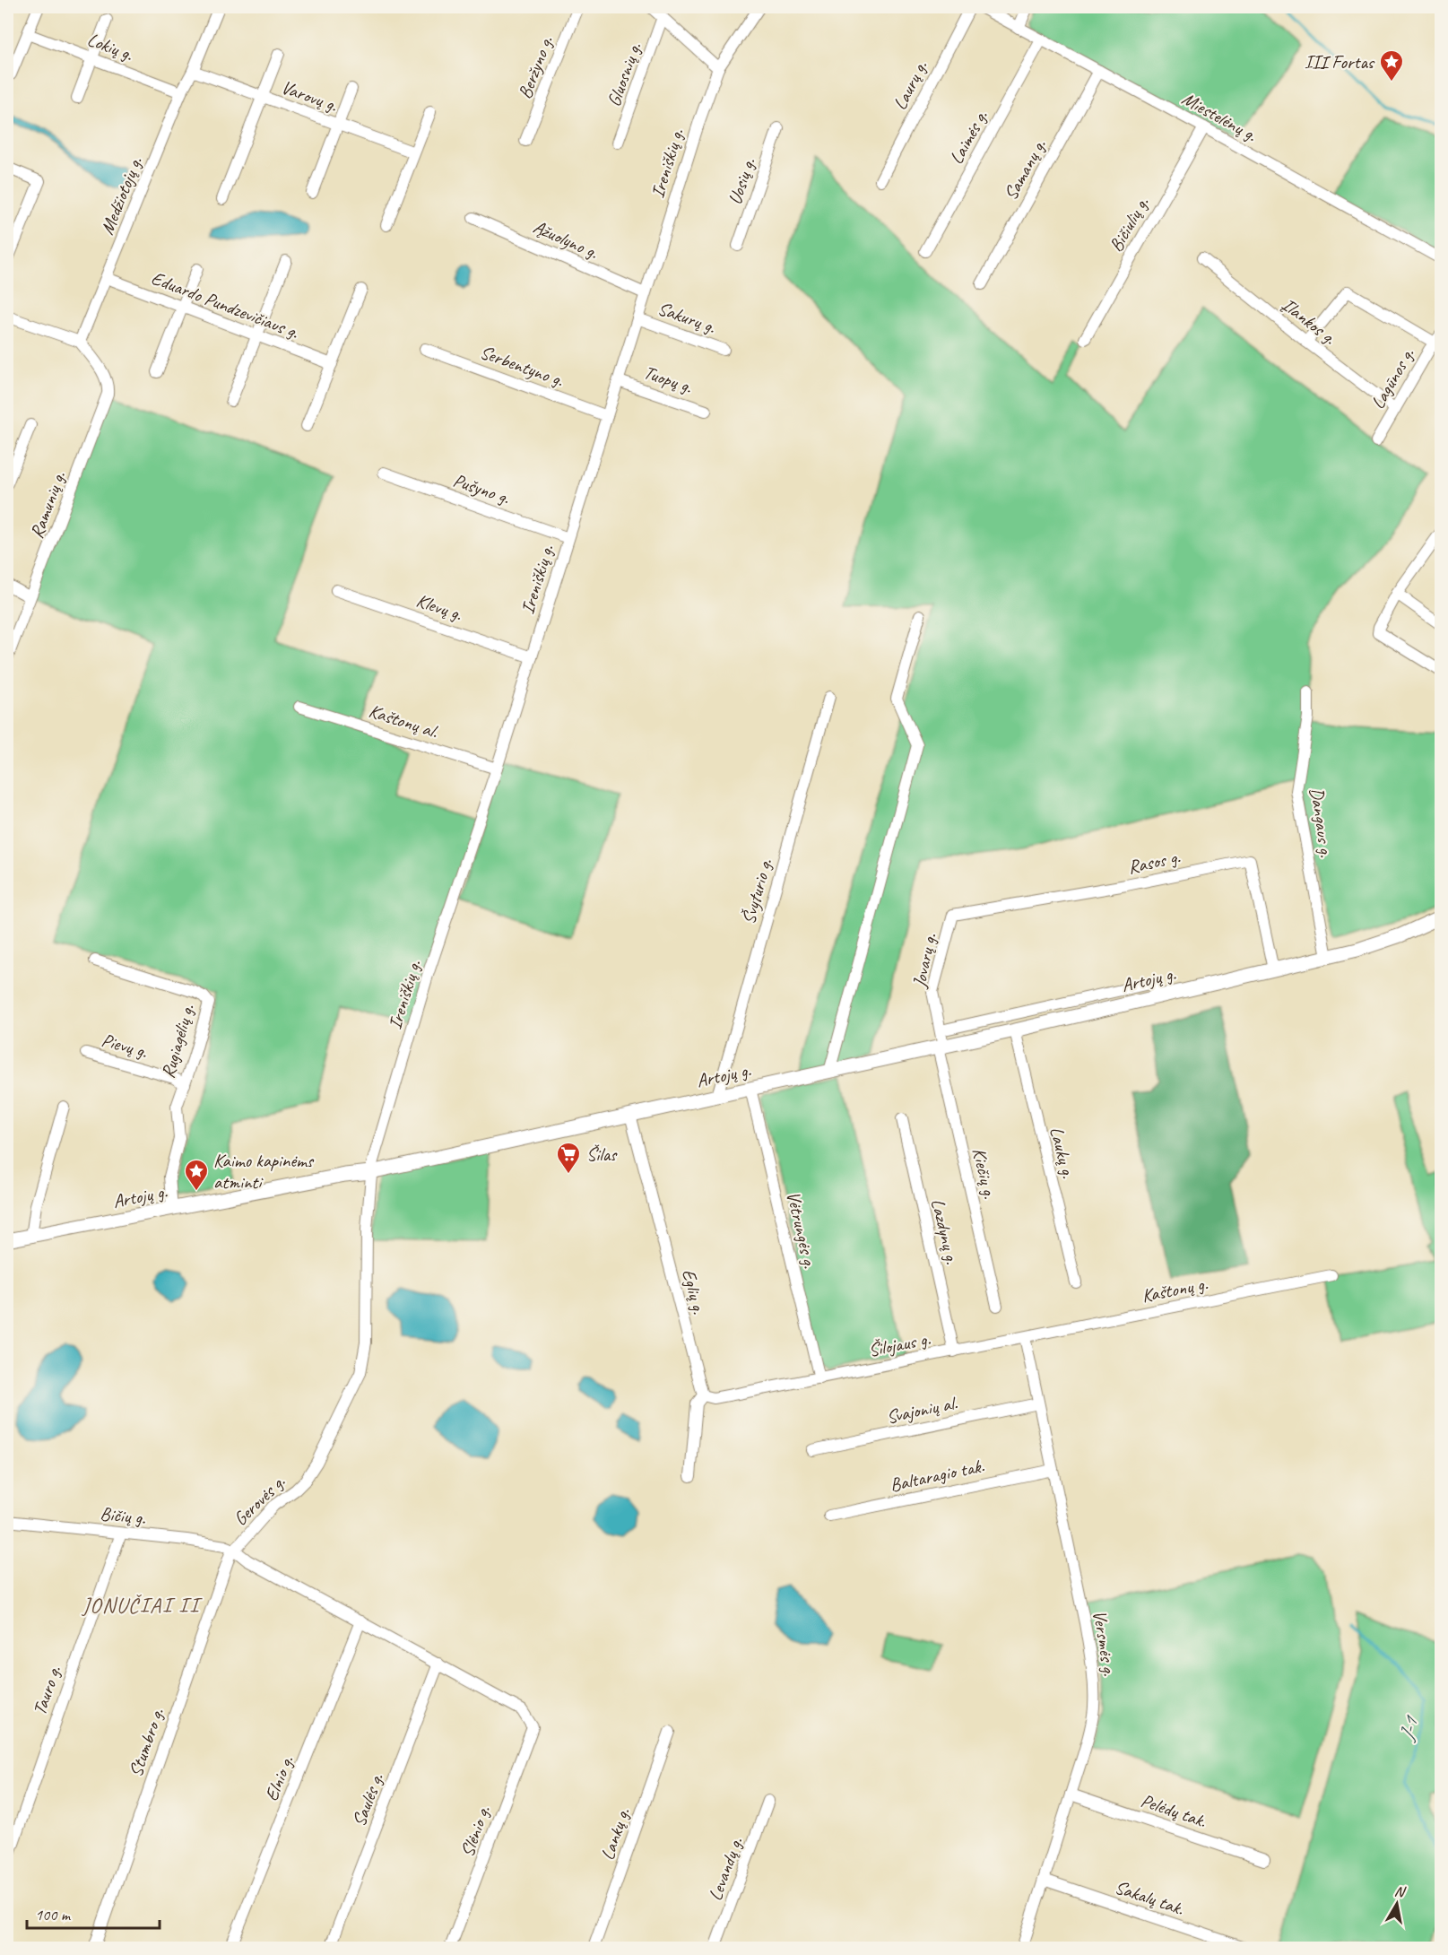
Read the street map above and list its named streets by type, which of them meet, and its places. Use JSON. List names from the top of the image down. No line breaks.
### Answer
{"streets":{"main road":["Artojų g."],"street":["Lokių g.","Beržyno g.","Gluosnių g.","Laurų g.","Varovų g.","Miestelėnų g.","Laimės g.","Ireniškių g.","Samanų g.","Uosių g.","Medžiotojų g.","Bičiulių g.","Ąžuolyno g.","Eduardo Pundzevičiaus g.","Sakurų g.","Įlankos g.","Serbentyno g.","Lagūnos g.","Tuopų g.","Pušyno g.","Ramunių g.","Klevų g.","Kaštonų al.","Dangaus g.","Rasos g.","Švyturio g.","Jovarų g.","Rugiagėlių g.","Pievų g.","Laukų g.","Kiečių g.","Vėtrungės g.","Lazdynų g.","Kaštonų g.","Eglių g.","Šilojaus g.","Svajonių al.","Baltaragio tak.","Gerovės g.","Bičių g.","Versmės g.","Tauro g.","Stumbro g.","Elnio g.","Saulės g.","Pelėdų tak.","Slėnio g.","Lankų g.","Levandų g.","Sakalų tak."]},"crossings":[["Lokių g.","Medžiotojų g."],["Varovų g.","Medžiotojų g."],["Miestelėnų g.","Laimės g."],["Miestelėnų g.","Samanų g."],["Miestelėnų g.","Bičiulių g."],["Ireniškių g.","Ąžuolyno g."],["Ireniškių g.","Sakurų g."],["Ireniškių g.","Serbentyno g."],["Ireniškių g.","Tuopų g."],["Ireniškių g.","Pušyno g."],["Ireniškių g.","Klevų g."],["Ireniškių g.","Kaštonų al."],["Ireniškių g.","Artojų g."],["Ireniškių g.","Gerovės g."],["Medžiotojų g.","Eduardo Pundzevičiaus g."],["Medžiotojų g.","Ramunių g."],["Įlankos g.","Lagūnos g."],["Dangaus g.","Artojų g."],["Rasos g.","Jovarų g."],["Rasos g.","Artojų g."],["Švyturio g.","Artojų g."],["Jovarų g.","Artojų g."],["Jovarų g.","Kiečių g."],["Artojų g.","Rugiagėlių g."],["Artojų g.","Laukų g."],["Artojų g.","Kiečių g."],["Artojų g.","Vėtrungės g."],["Artojų g.","Eglių g."],["Artojų g.","Gerovės g."],["Rugiagėlių g.","Pievų g."],["Vėtrungės g.","Šilojaus g."],["Lazdynų g.","Šilojaus g."],["Kaštonų g.","Šilojaus g."],["Kaštonų g.","Versmės g."],["Eglių g.","Šilojaus g."],["Šilojaus g.","Versmės g."],["Svajonių al.","Versmės g."],["Baltaragio tak.","Versmės g."],["Gerovės g.","Bičių g."],["Gerovės g.","Stumbro g."],["Gerovės g.","Elnio g."],["Gerovės g.","Saulės g."],["Gerovės g.","Slėnio g."],["Bičių g.","Tauro g."],["Bičių g.","Stumbro g."],["Versmės g.","Pelėdų tak."],["Versmės g.","Sakalų tak."]],"districts":["JONUČIAI II"],"water":["J-1"],"places":{"place":["III Fortas","Kaimo kapinėms atminti"],"supermarket":["Šilas"]},"scale_bar":"100 m","north":"top"}
